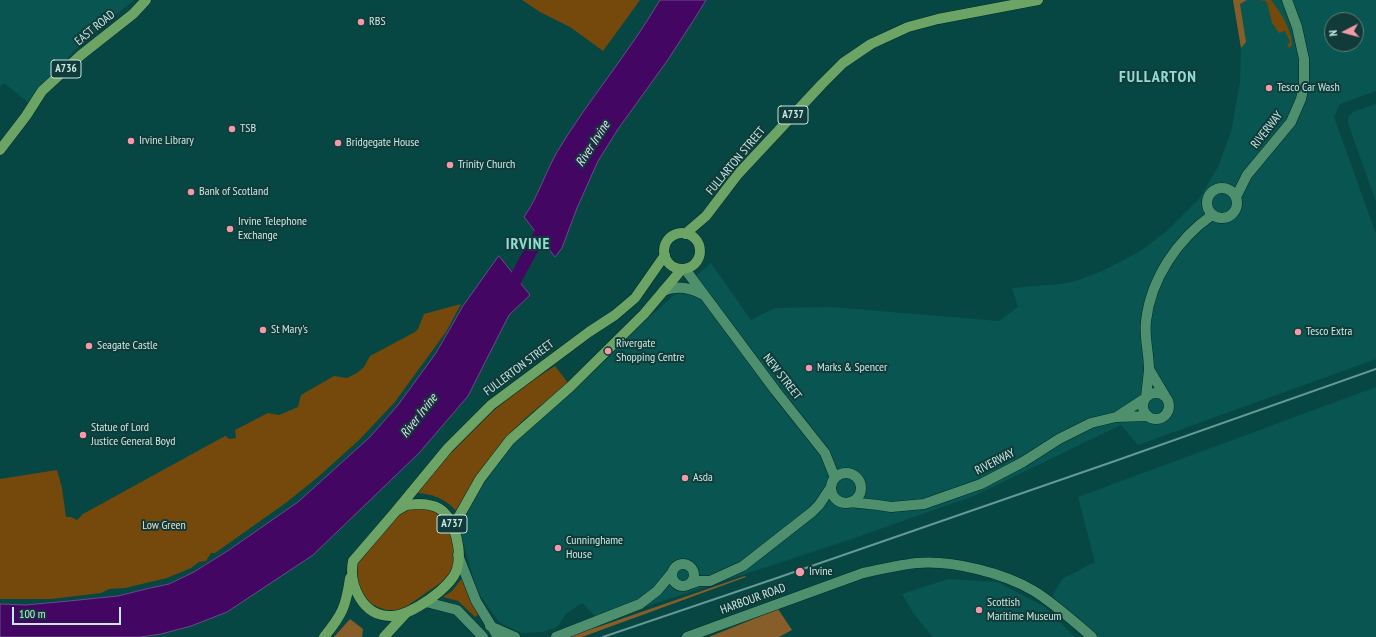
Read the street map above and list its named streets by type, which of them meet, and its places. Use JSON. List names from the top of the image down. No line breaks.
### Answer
{"streets":{"main road":["EAST ROAD","A736","A737","FULLARTON STREET","FULLERTON STREET"],"street":["RIVERWAY","NEW STREET","HARBOUR ROAD"]},"crossings":[["A737","FULLARTON STREET"],["A737","FULLERTON STREET"],["A737","NEW STREET"],["RIVERWAY","NEW STREET"],["FULLARTON STREET","FULLERTON STREET"],["FULLARTON STREET","NEW STREET"],["FULLERTON STREET","NEW STREET"]],"districts":["FULLARTON","IRVINE"],"water":["River Irvine"],"parks":["Low Green"],"places":["RBS","Tesco Car Wash","TSB","Irvine Library","Bridgegate House","Trinity Church","Bank of Scotland","Irvine Telephone Exchange","St Mary's","Tesco Extra","Seagate Castle","Rivergate Shopping Centre","Marks & Spencer","Statue of Lord Justice General Boyd","Asda","Cunninghame House","Irvine","Scottish Maritime Museum"],"scale_bar":"100 m","north":"left"}
